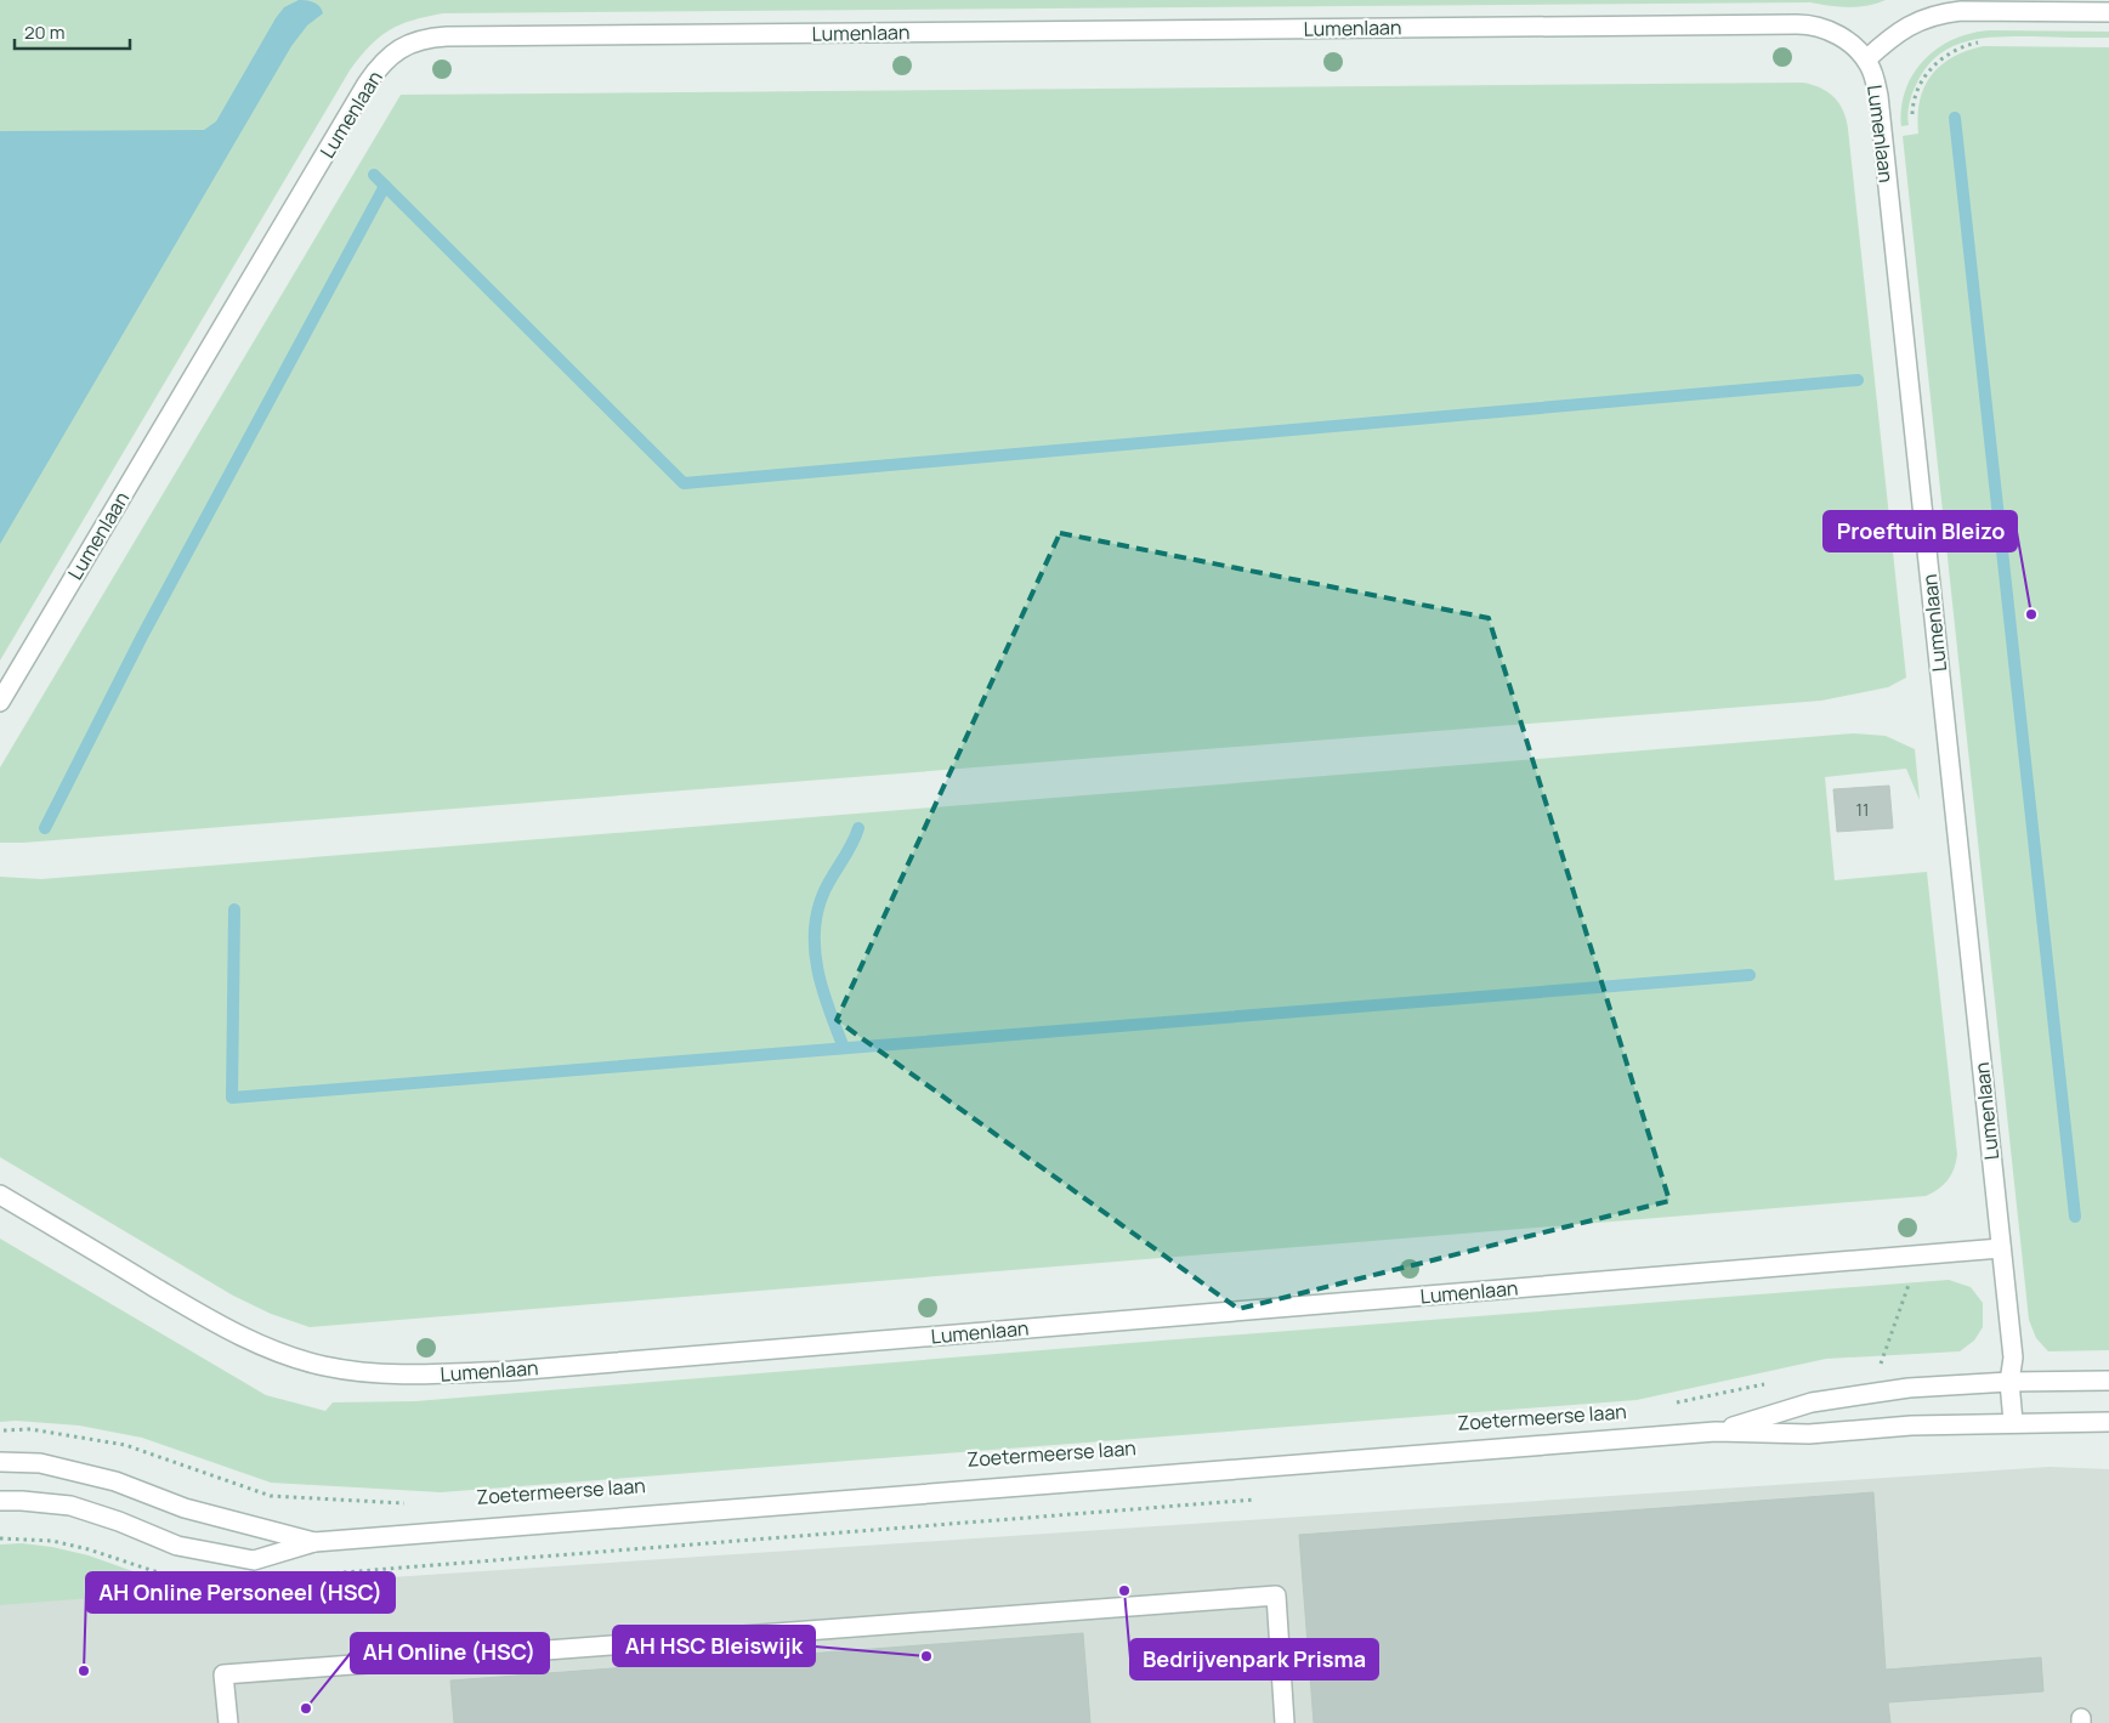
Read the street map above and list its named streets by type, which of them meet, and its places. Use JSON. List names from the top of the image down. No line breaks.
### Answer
{"streets":{"street":["Lumenlaan","Zoetermeerse laan"]},"crossings":[["Lumenlaan","Zoetermeerse laan"]],"places":["Proeftuin Bleizo","Bedrijvenpark Prisma","AH HSC Bleiswijk","AH Online Personeel (HSC)","AH Online (HSC)"],"house_numbers":["11"],"scale_bar":"20 m"}
